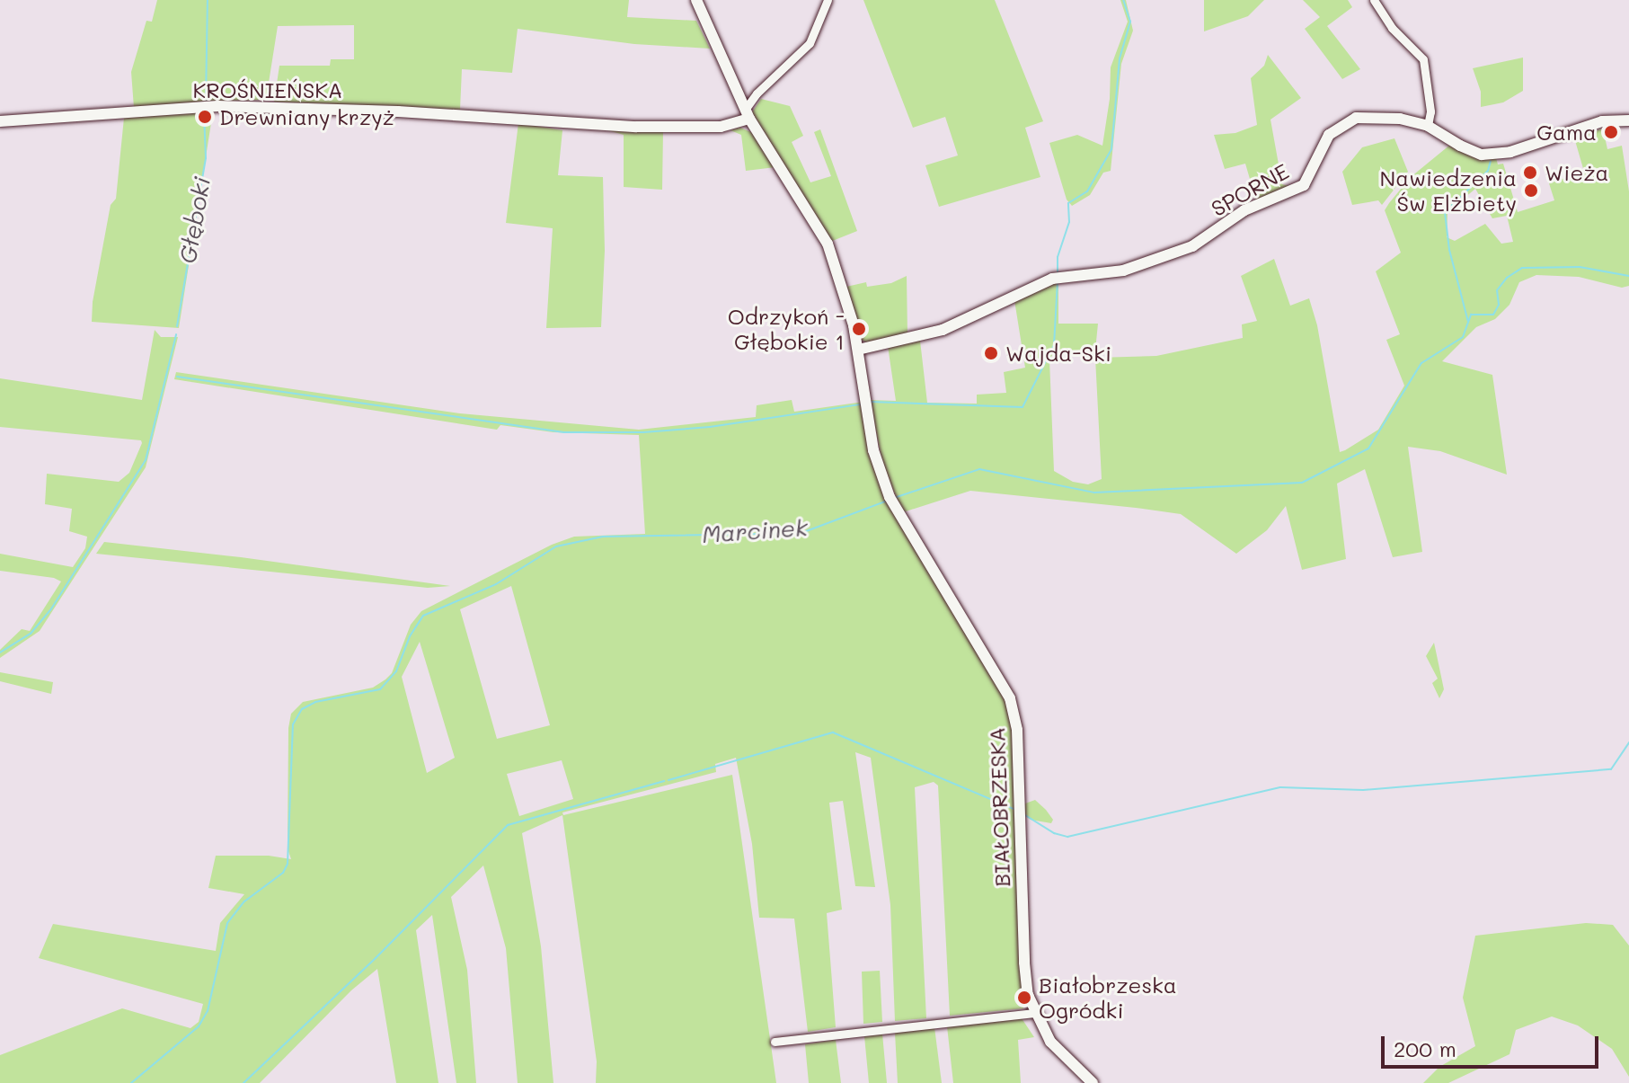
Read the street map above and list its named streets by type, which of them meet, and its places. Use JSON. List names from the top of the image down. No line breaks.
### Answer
{"streets":{"street":["KROŚNIEŃSKA","SPORNE","BIAŁOBRZESKA"]},"crossings":[["KROŚNIEŃSKA","BIAŁOBRZESKA"],["SPORNE","BIAŁOBRZESKA"]],"water":["Głęboki","Marcinek"],"places":["Drewniany krzyż","Gama","Wieża","Nawiedzenia Św Elżbiety","Odrzykoń - Głębokie 1","Wajda-Ski","Białobrzeska Ogródki"],"scale_bar":"200 m"}
